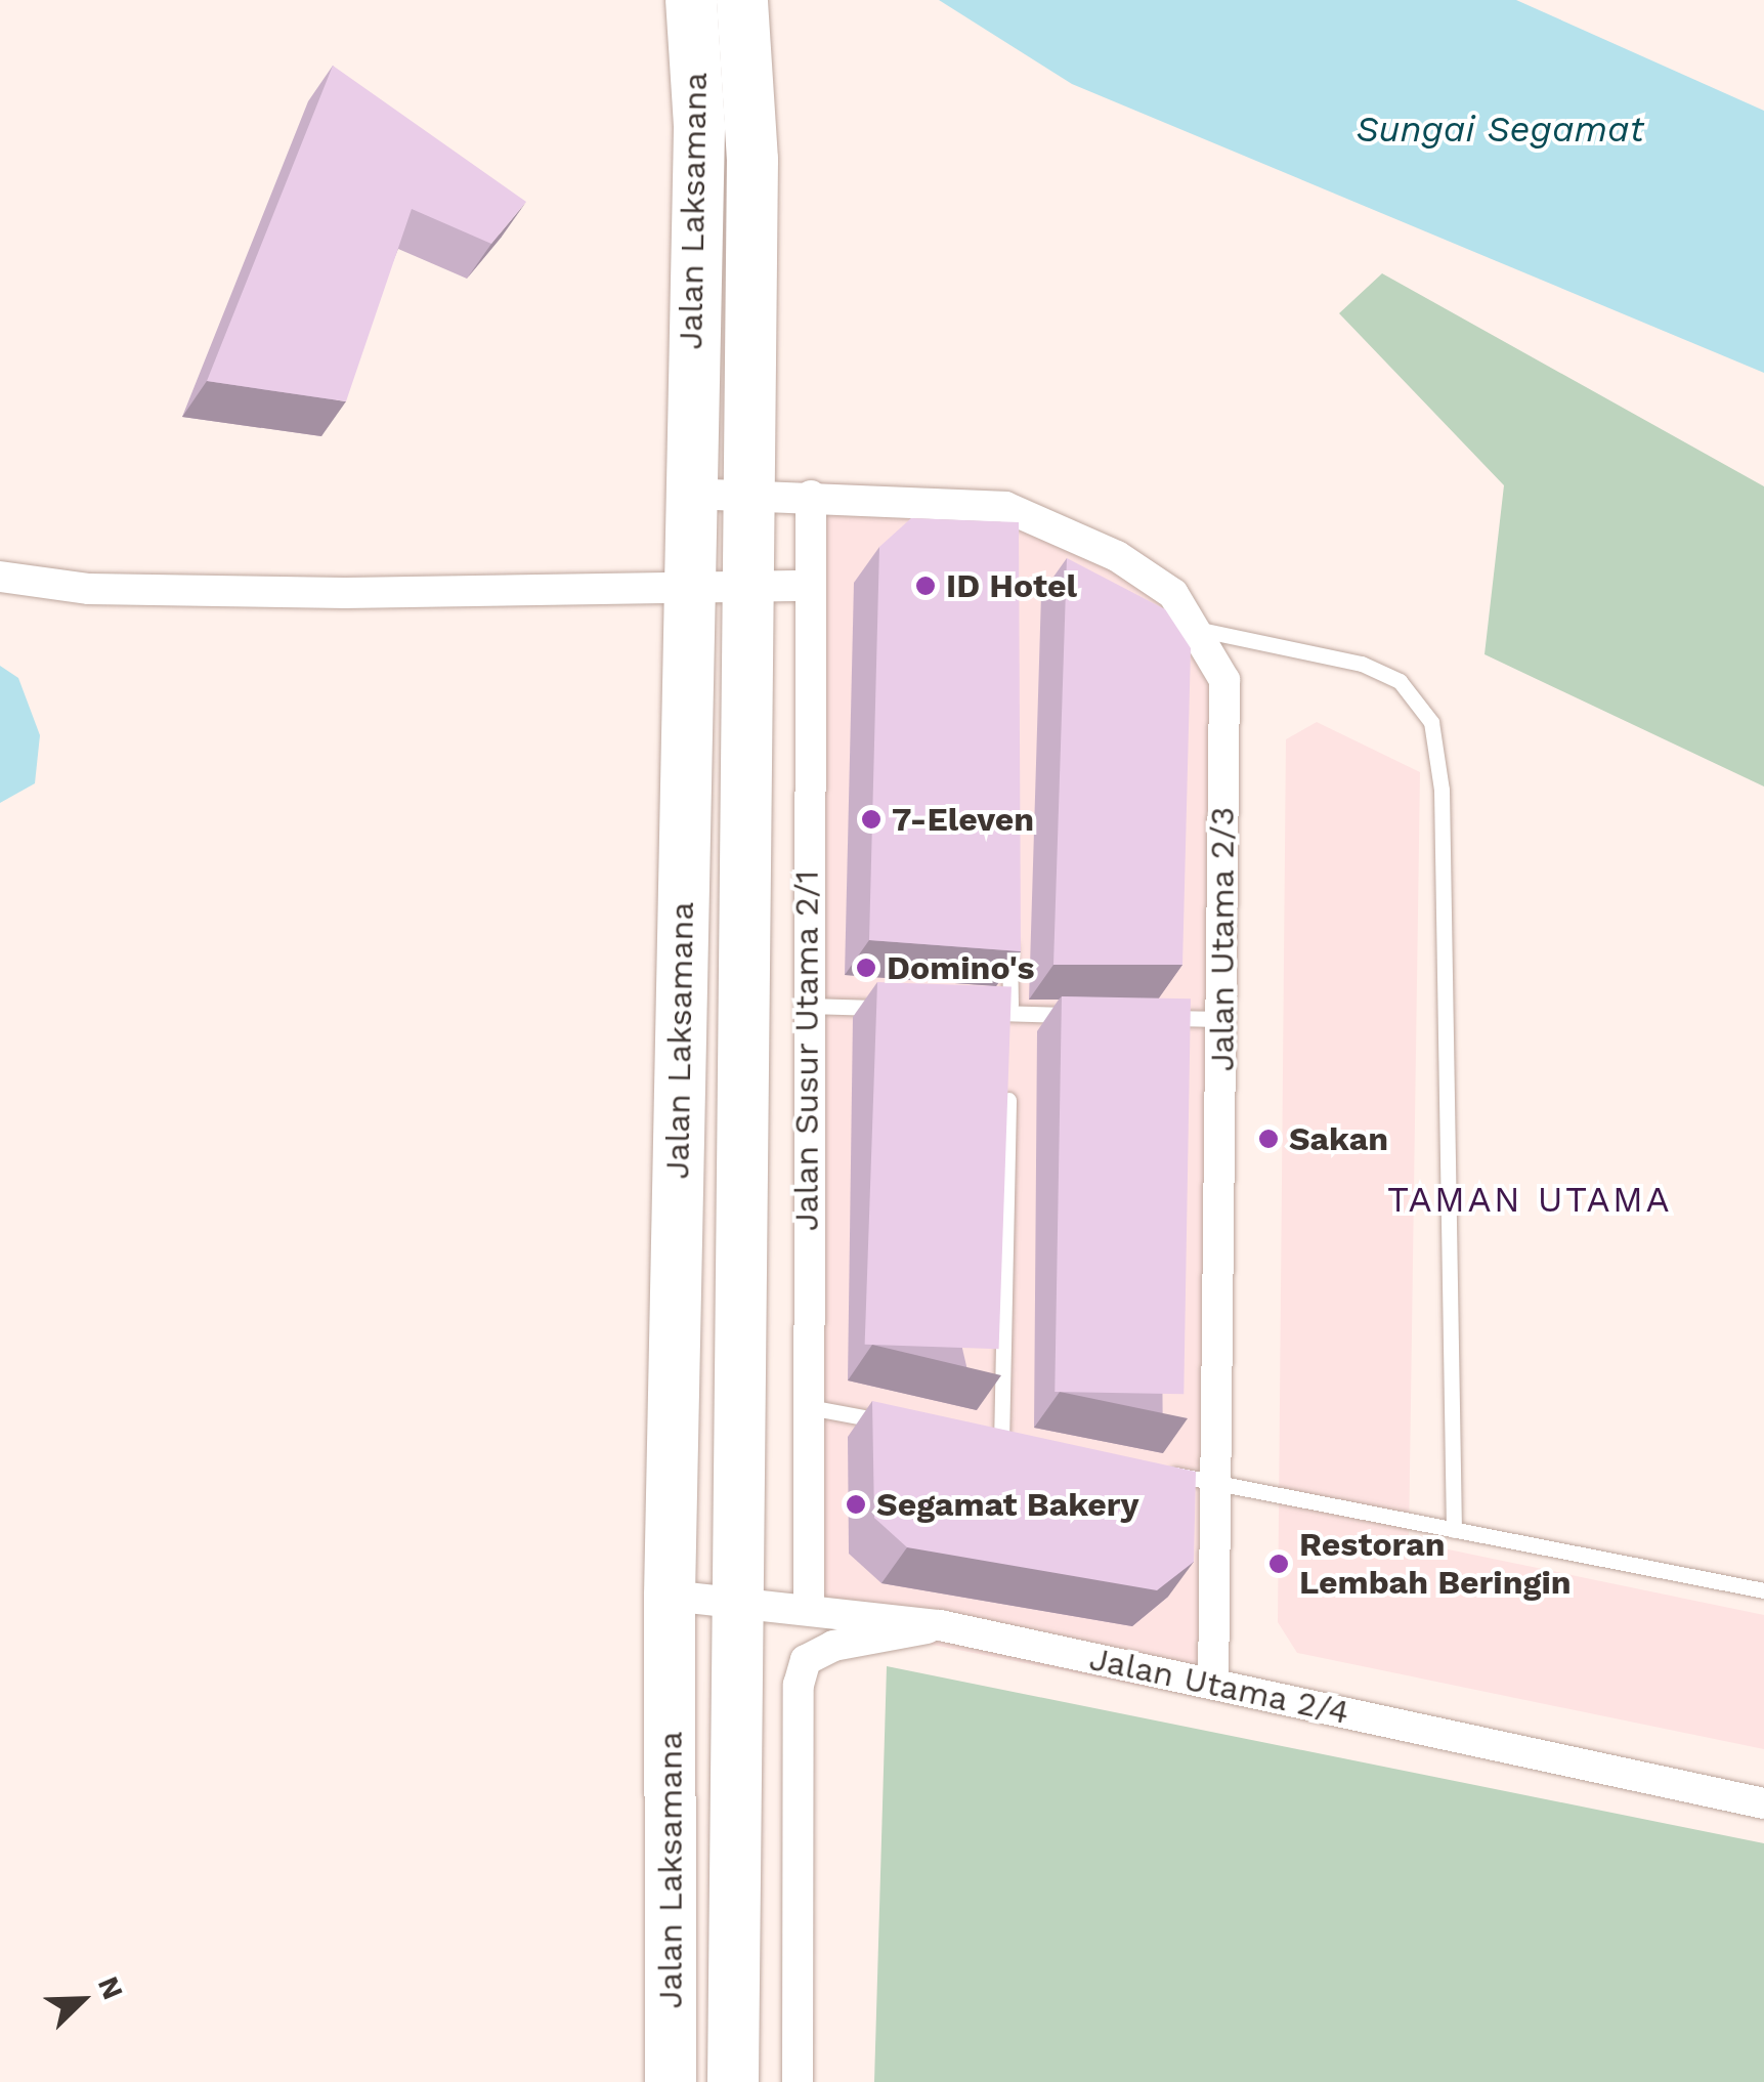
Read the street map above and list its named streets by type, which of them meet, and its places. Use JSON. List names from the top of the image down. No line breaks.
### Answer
{"streets":{"main road":["Jalan Laksamana"],"street":["Jalan Utama 2/3","Jalan Susur Utama 2/1","Jalan Utama 2/4"]},"crossings":[["Jalan Laksamana","Jalan Utama 2/3"],["Jalan Laksamana","Jalan Utama 2/4"],["Jalan Utama 2/3","Jalan Susur Utama 2/1"],["Jalan Utama 2/3","Jalan Utama 2/4"],["Jalan Susur Utama 2/1","Jalan Utama 2/4"]],"districts":["TAMAN UTAMA"],"water":["Sungai Segamat"],"places":["ID Hotel","7-Eleven","Domino's","Sakan","Segamat Bakery","Restoran Lembah Beringin"],"north":"top right"}
